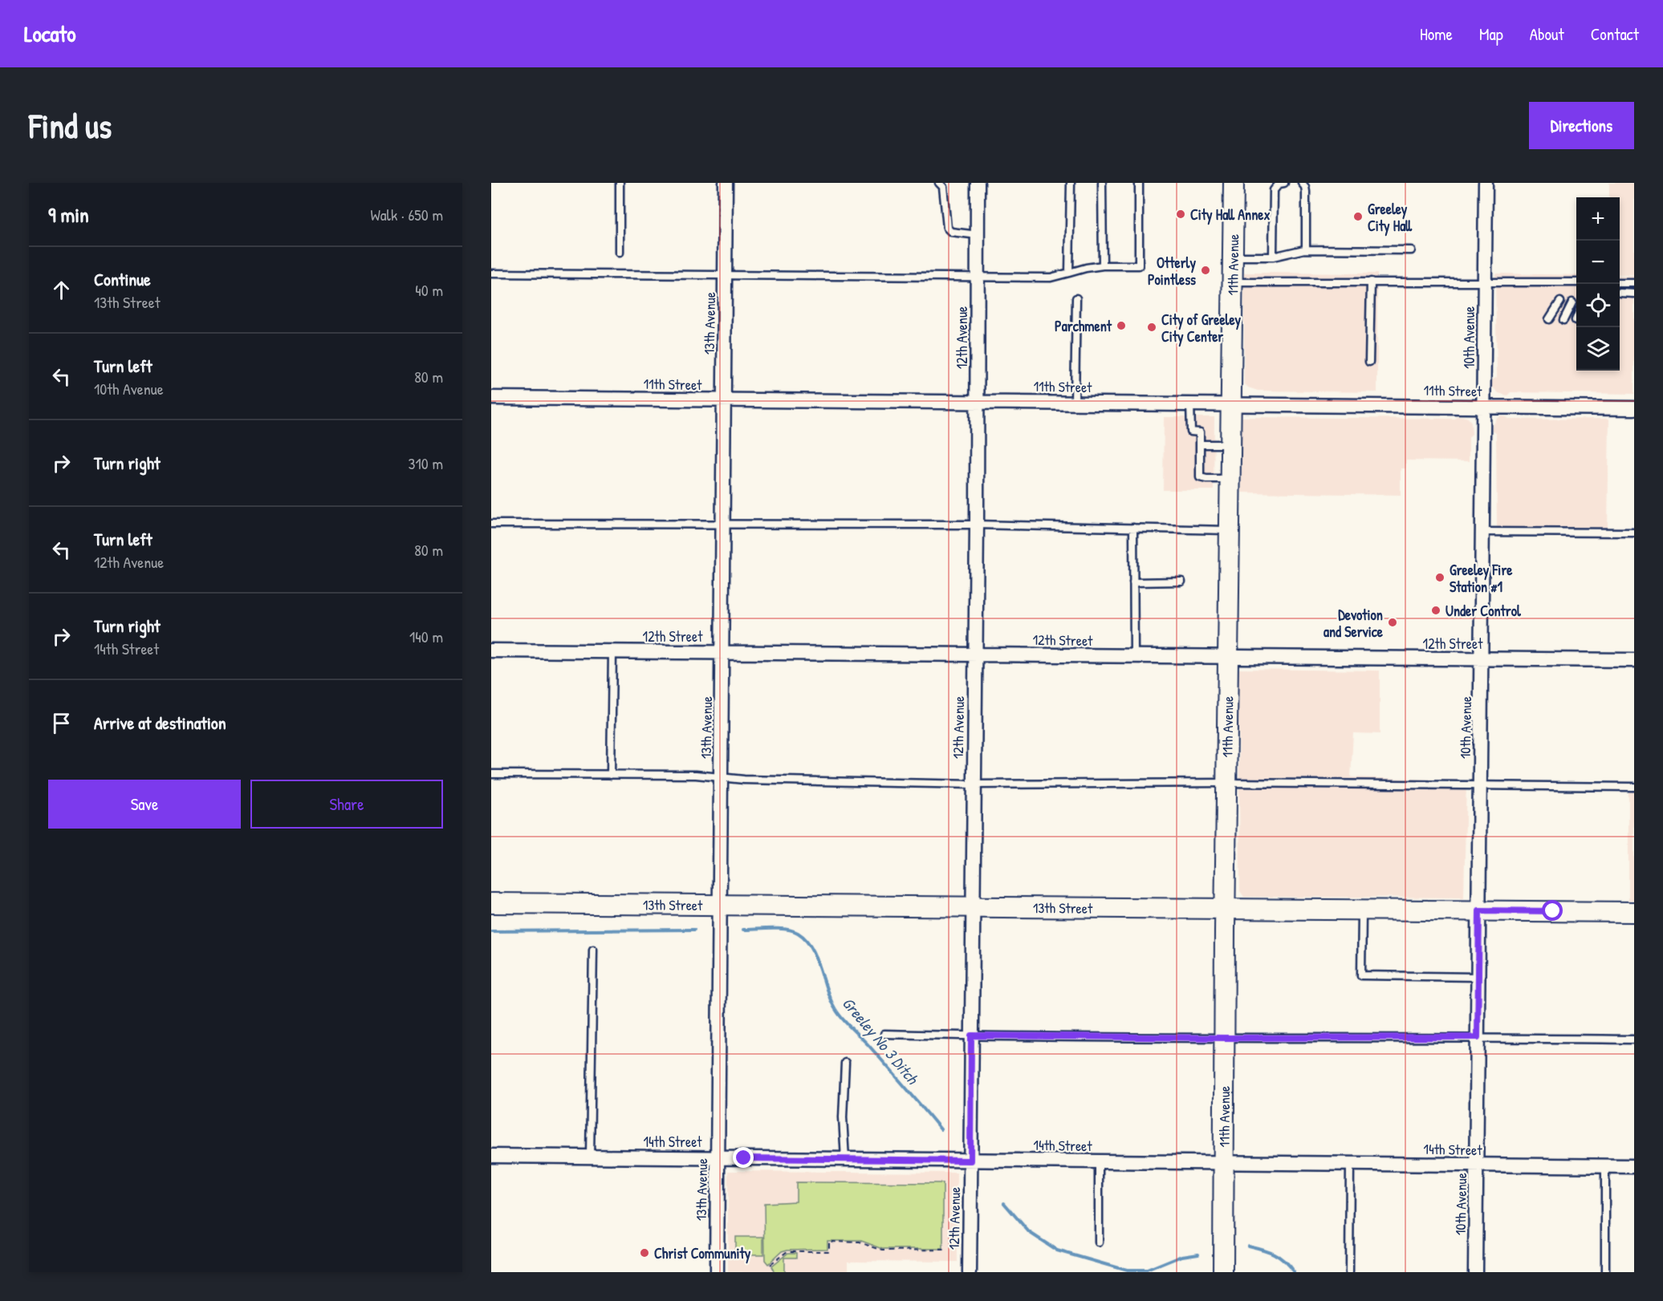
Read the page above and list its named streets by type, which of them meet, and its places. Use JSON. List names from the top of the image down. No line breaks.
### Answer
{"streets":{"street":["11th Avenue","13th Avenue","12th Avenue","10th Avenue","11th Street","12th Street","13th Street","14th Street"]},"crossings":[["11th Avenue","11th Street"],["11th Avenue","12th Street"],["11th Avenue","13th Street"],["11th Avenue","14th Street"],["13th Avenue","11th Street"],["13th Avenue","12th Street"],["13th Avenue","13th Street"],["13th Avenue","14th Street"],["12th Avenue","11th Street"],["12th Avenue","12th Street"],["12th Avenue","13th Street"],["12th Avenue","14th Street"],["10th Avenue","11th Street"],["10th Avenue","12th Street"],["10th Avenue","13th Street"],["10th Avenue","14th Street"]],"water":["Greeley No 3 Ditch"],"places":["City Hall Annex","Greeley City Hall","Otterly Pointless","Parchment","City of Greeley City Center","Greeley Fire Station #1","Under Control","Devotion and Service","Christ Community"],"page":{"header":"Locato","nav":["Home","Map","About","Contact"],"buttons":["Directions",["Save","Share"]],"title":"Find us","heading":["9 min","Walk · 650 m"],"map_buttons":["+","−"],"list":[["Continue","13th Street","40 m"],["Turn left","10th Avenue","80 m"],["Turn right","310 m"],["Turn left","12th Avenue","80 m"],["Turn right","14th Street","140 m"],"Arrive at destination"]}}
